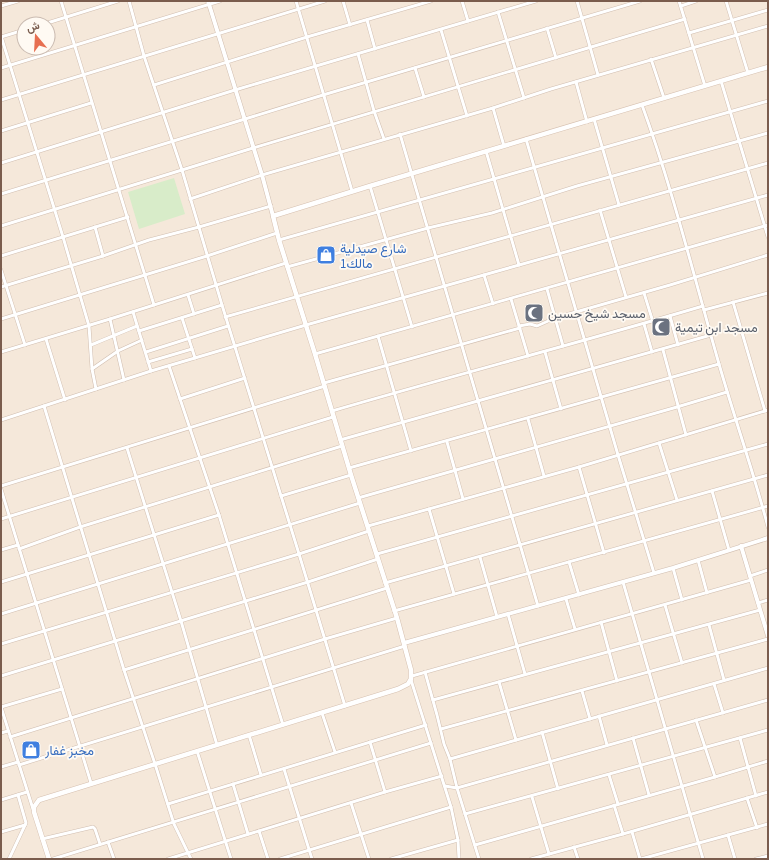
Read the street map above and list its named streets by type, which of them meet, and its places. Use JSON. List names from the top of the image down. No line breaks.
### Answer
{"places":{"shop":["شارع صيدلية مالك1","مخبز غفار"],"mosque":["مسجد شيخ حسين","مسجد ابن تيمية"]},"north":"top"}
